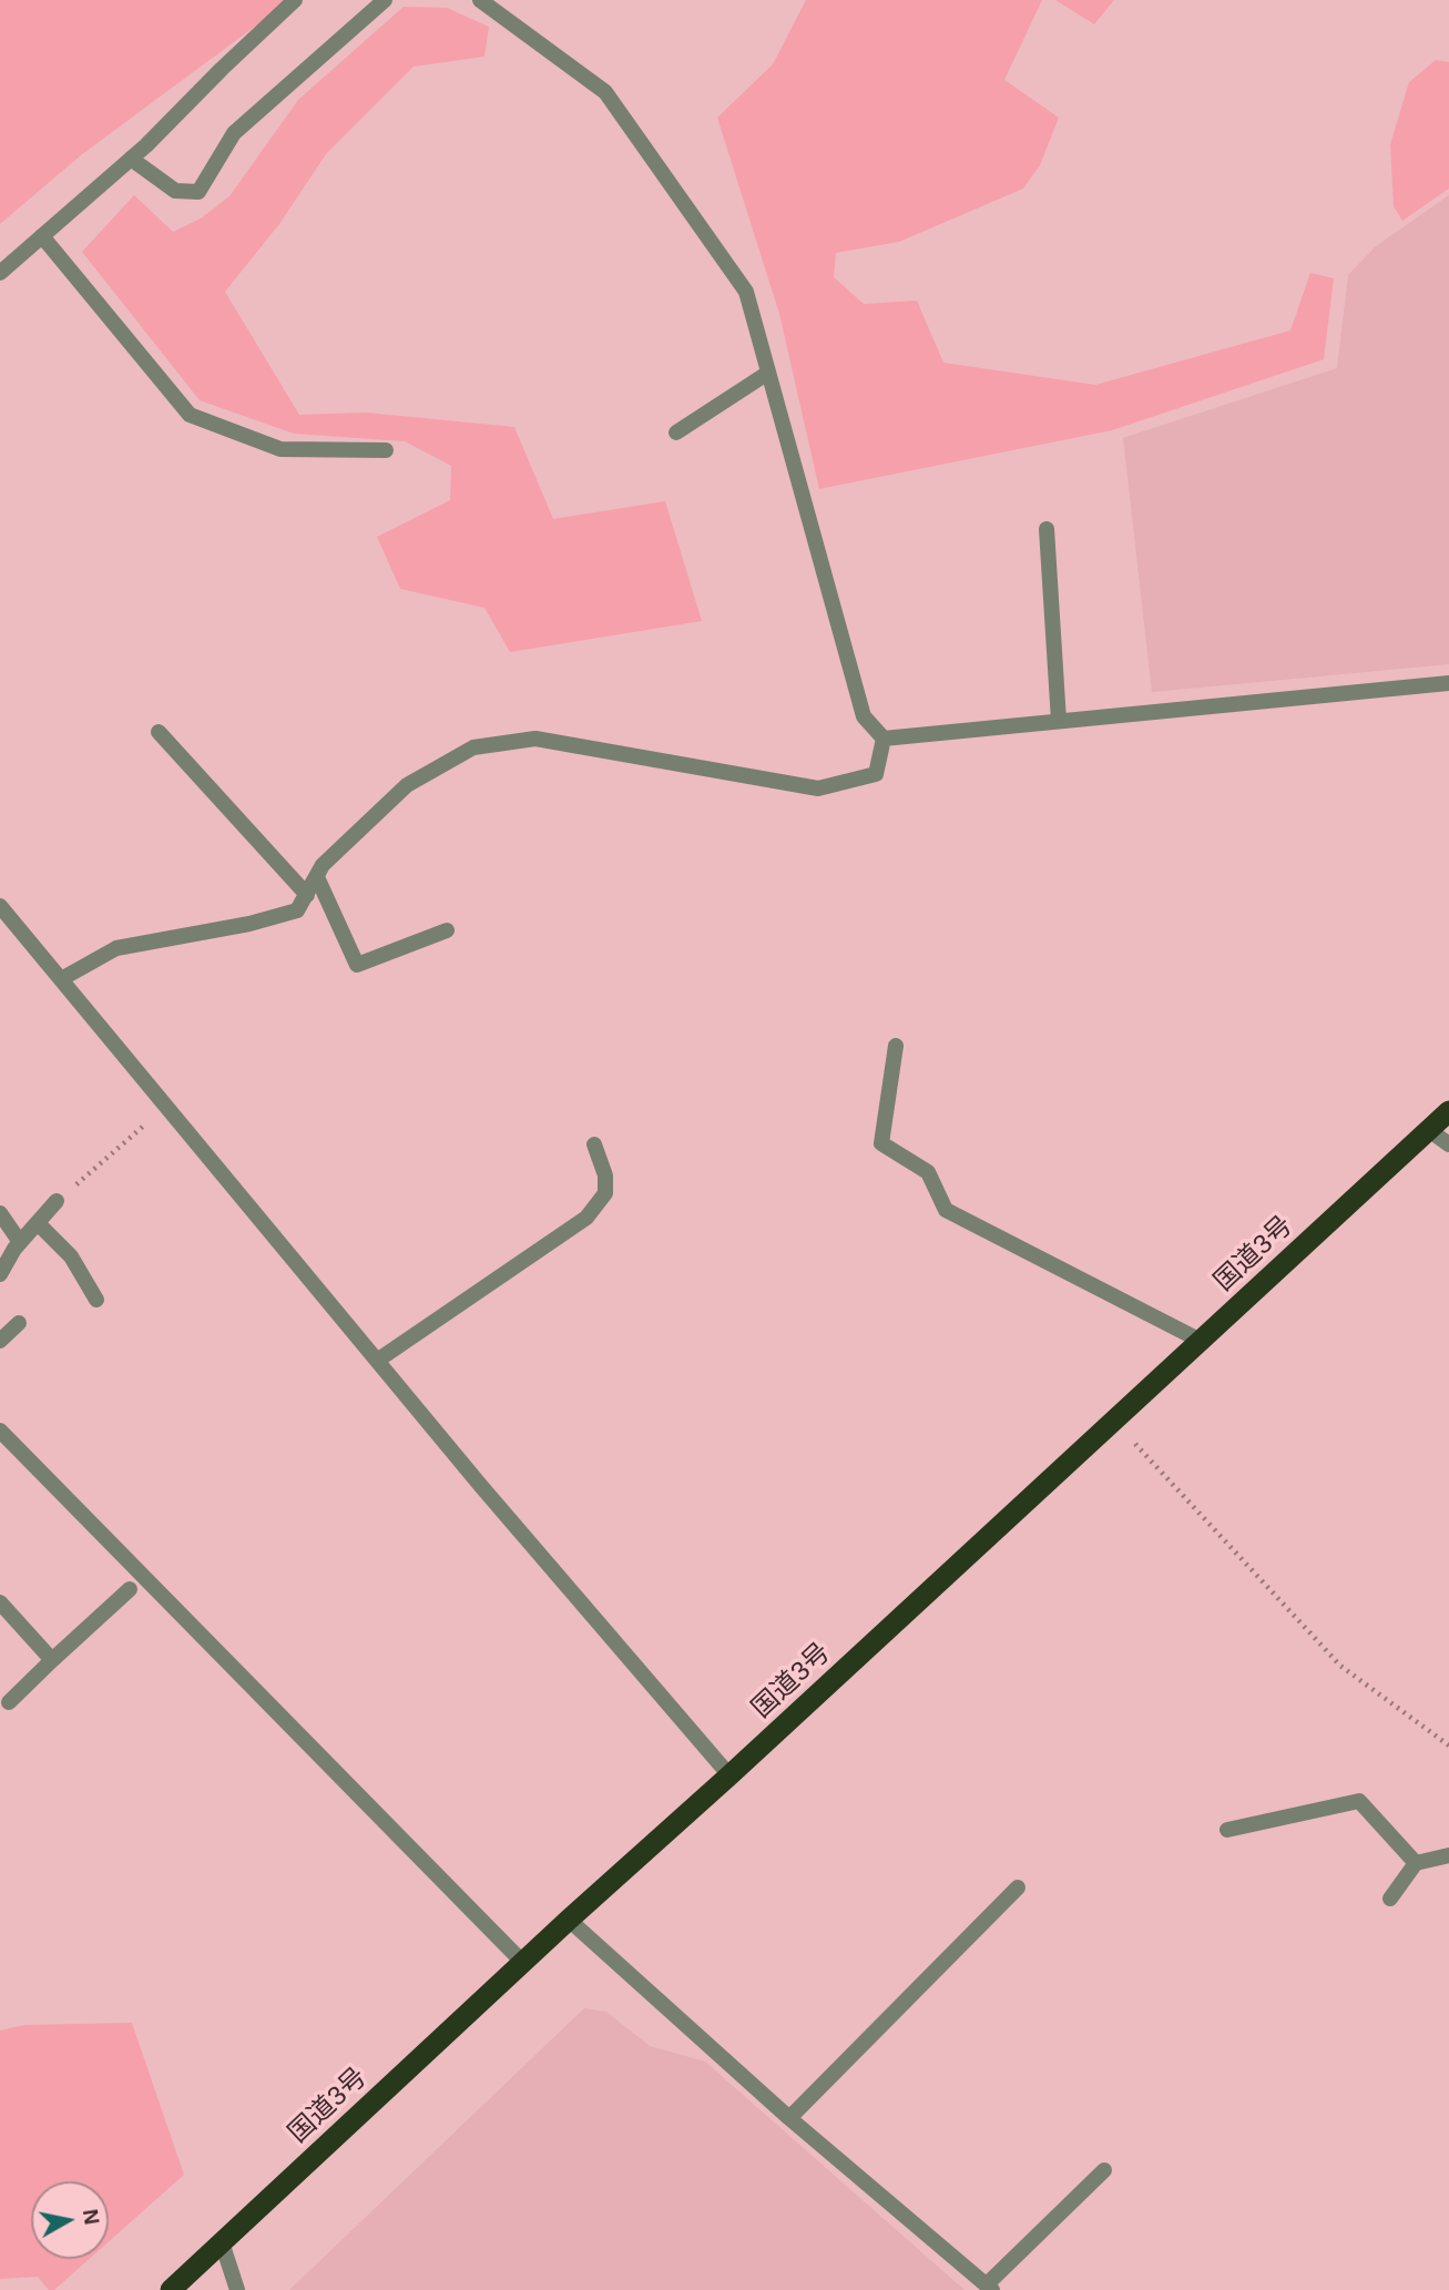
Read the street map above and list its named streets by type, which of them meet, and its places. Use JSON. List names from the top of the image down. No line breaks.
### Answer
{"streets":{"highway":["国道3号"]},"north":"right"}
